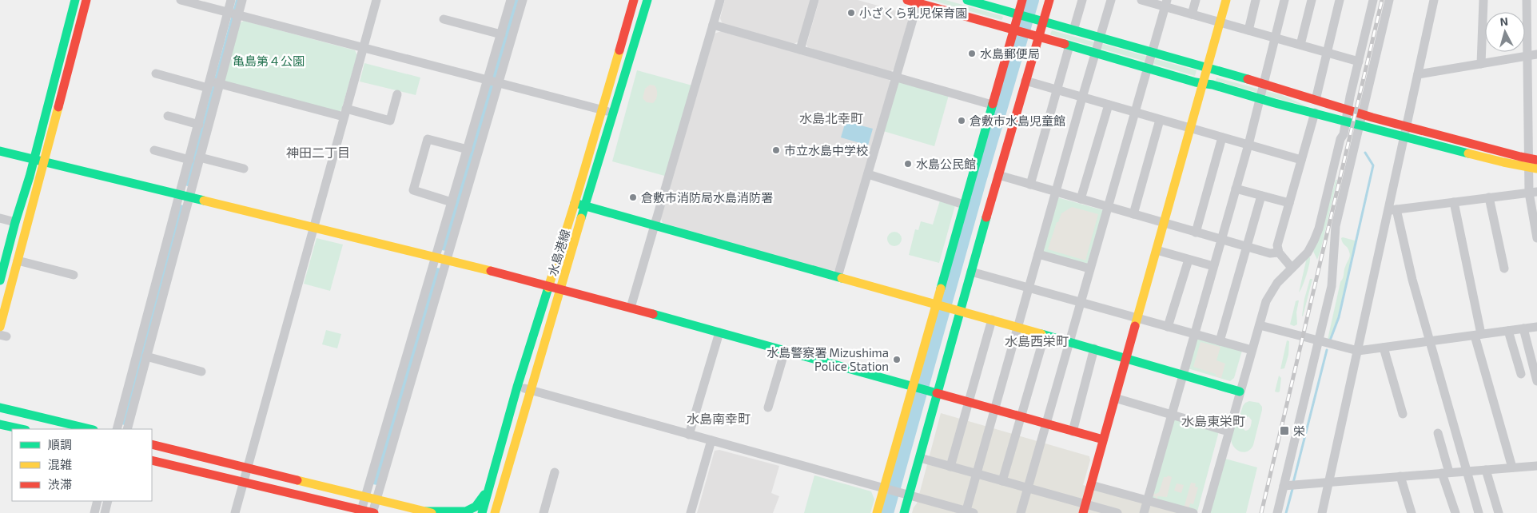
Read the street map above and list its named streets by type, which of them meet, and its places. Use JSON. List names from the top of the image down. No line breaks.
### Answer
{"streets":{"street":["水島港線"]},"districts":["水島北幸町","神田二丁目","水島西栄町","水島南幸町","水島東栄町"],"parks":["亀島第４公園"],"places":{"other":["小ざくら乳児保育園","水島郵便局","倉敷市水島児童館","市立水島中学校","水島公民館","倉敷市消防局水島消防署","水島警察署 Mizushima Police Station"],"transit":["栄"]},"legend":["順調","混雑","渋滞"],"north":"top"}
